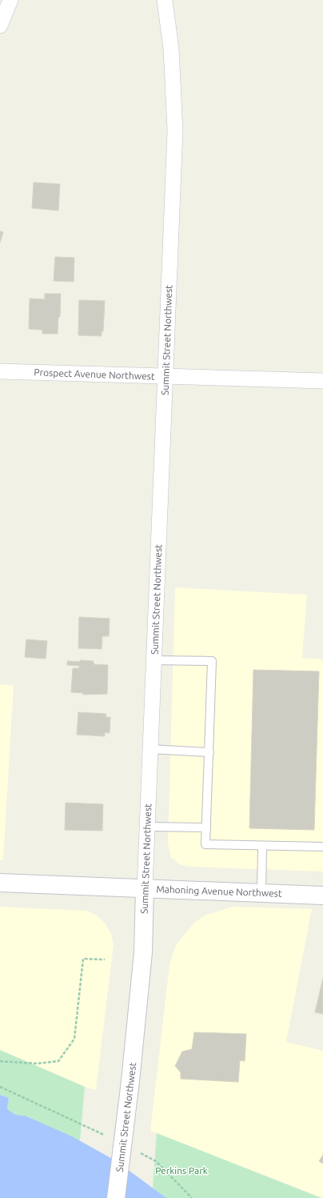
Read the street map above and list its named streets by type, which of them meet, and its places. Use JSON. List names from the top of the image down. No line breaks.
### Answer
{"streets":{"main road":["Summit Street Northwest","Mahoning Avenue Northwest"],"street":["Prospect Avenue Northwest"]},"crossings":[["Summit Street Northwest","Prospect Avenue Northwest"],["Summit Street Northwest","Mahoning Avenue Northwest"]],"parks":["Perkins Park"]}
